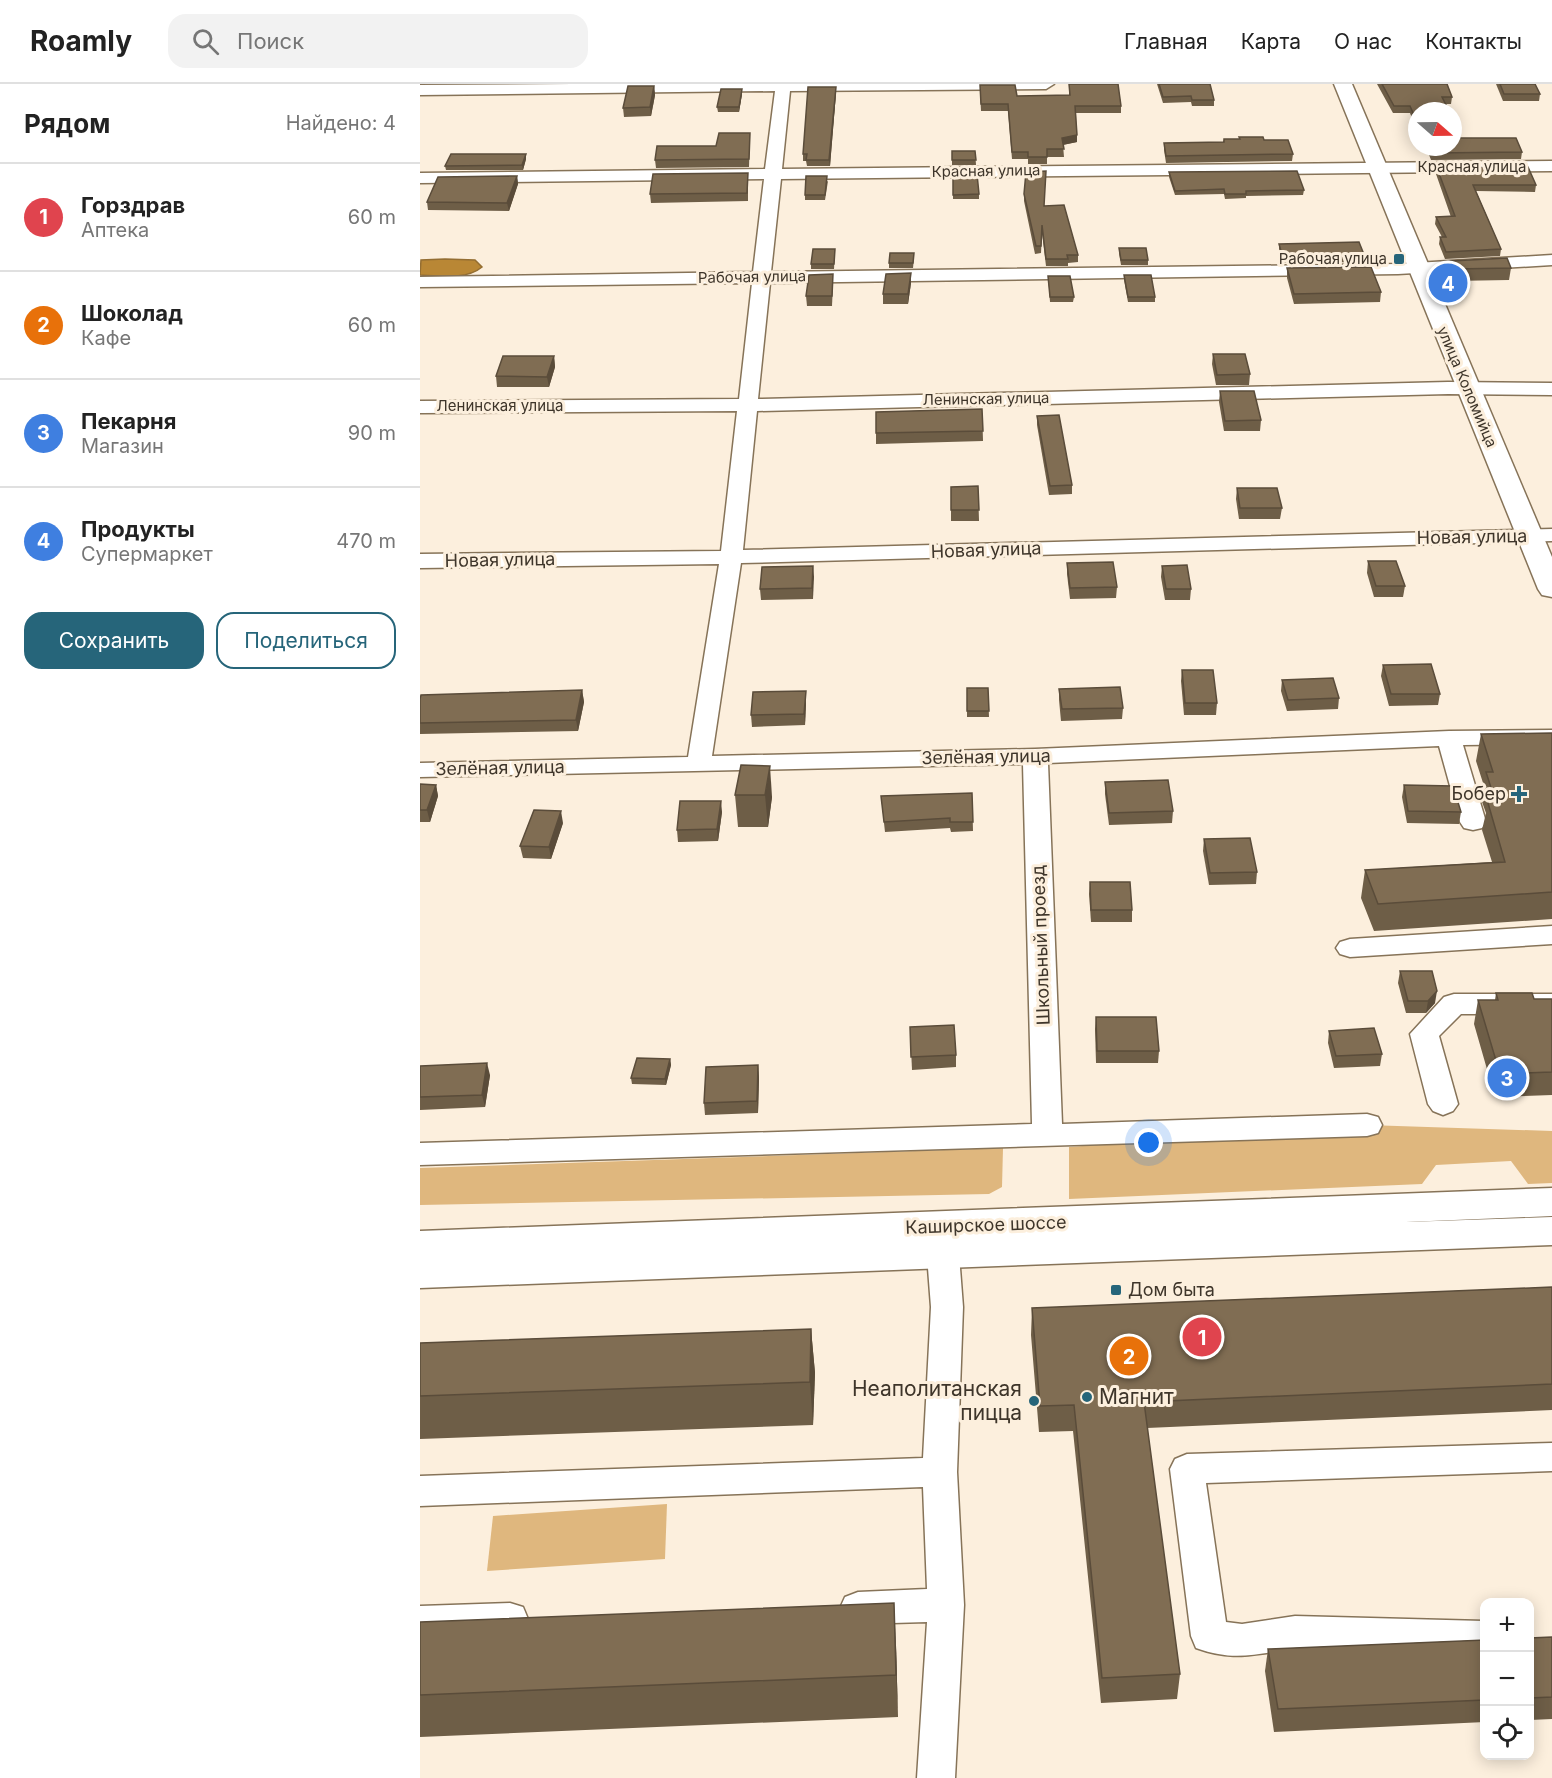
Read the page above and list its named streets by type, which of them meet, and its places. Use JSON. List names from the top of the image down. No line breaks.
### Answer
{"streets":{"main road":["улица Коломийца","Каширское шоссе"],"street":["Красная улица","Рабочая улица","Ленинская улица","Новая улица","Зелёная улица","Школьный проезд"]},"crossings":[["Красная улица","улица Коломийца"],["Рабочая улица","улица Коломийца"],["улица Коломийца","Ленинская улица"],["улица Коломийца","Новая улица"],["Зелёная улица","Школьный проезд"]],"places":{"transit":["Рабочая улица","Дом быта"],"health":["Бобер"],"other":["Магнит","Неаполитанская пицца"]},"north":"right","page":{"header":"Roamly","search":"Поиск","nav":["Главная","Карта","О нас","Контакты"],"heading":["Рядом","Найдено: 4"],"list":[{"mark":"1","name":"Горздрав","note":"Аптека","value":"60 m"},{"mark":"2","name":"Шоколад","note":"Кафе","value":"60 m"},{"mark":"3","name":"Пекарня","note":"Магазин","value":"90 m"},{"mark":"4","name":"Продукты","note":"Супермаркет","value":"470 m"}],"pins":["4","3","1","2"],"buttons":["Сохранить","Поделиться"],"map_buttons":["+","−"]}}
